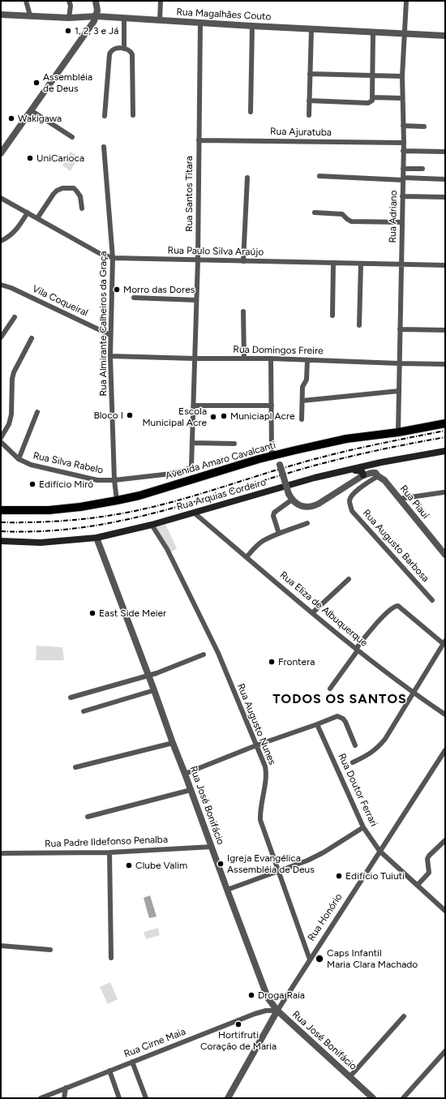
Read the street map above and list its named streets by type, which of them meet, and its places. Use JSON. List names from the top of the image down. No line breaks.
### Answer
{"streets":{"main road":["Avenida Amaro Cavalcanti","Rua Arquias Cordeiro"],"street":["Rua Magalhães Couto","Rua Ajuratuba","Rua Santos Titara","Rua Adriano","Rua Paulo Silva Araújo","Vila Coqueiral","Rua Almirante Calheiros da Graça","Rua Domingos Freire","Rua Silva Rabelo","Rua Piauí","Rua Augusto Barbosa","Rua Eliza de Albuquerque","Rua Augusto Nunes","Rua Doutor Ferrari","Rua José Bonifácio","Rua Padre Ildefonso Penalba","Rua Honório","Rua Cirne Maia"]},"crossings":[["Rua Magalhães Couto","Rua Santos Titara"],["Rua Magalhães Couto","Rua Adriano"],["Rua Ajuratuba","Rua Santos Titara"],["Rua Ajuratuba","Rua Adriano"],["Rua Santos Titara","Rua Paulo Silva Araújo"],["Rua Santos Titara","Rua Domingos Freire"],["Rua Santos Titara","Rua Silva Rabelo"],["Rua Adriano","Rua Paulo Silva Araújo"],["Rua Adriano","Rua Domingos Freire"],["Rua Adriano","Avenida Amaro Cavalcanti"],["Rua Paulo Silva Araújo","Rua Almirante Calheiros da Graça"],["Vila Coqueiral","Rua Almirante Calheiros da Graça"],["Rua Almirante Calheiros da Graça","Rua Domingos Freire"],["Rua Almirante Calheiros da Graça","Avenida Amaro Cavalcanti"],["Rua Almirante Calheiros da Graça","Rua Silva Rabelo"],["Rua Arquias Cordeiro","Rua Eliza de Albuquerque"],["Rua Arquias Cordeiro","Rua Augusto Nunes"],["Rua Arquias Cordeiro","Rua José Bonifácio"],["Rua Piauí","Rua Augusto Barbosa"],["Rua Augusto Nunes","Rua Honório"],["Rua Doutor Ferrari","Rua Honório"],["Rua José Bonifácio","Rua Padre Ildefonso Penalba"],["Rua José Bonifácio","Rua Honório"],["Rua José Bonifácio","Rua Cirne Maia"],["Rua Honório","Rua Cirne Maia"]],"districts":["TODOS OS SANTOS"],"places":["1, 2, 3 e Já","Assembléia de Deus","Wakigawa","UniCarioca","Morro das Dores","Bloco I","Municiapl Acre","Escola Municipal Acre","Edifício Miró","East Side Meier","Frontera","Igreja Evangélica Assembléia de Deus","Clube Valim","Edifício Tuiuti","Caps Infantil Maria Clara Machado","Droga Raia","Hortifruti Coração de Maria"]}
